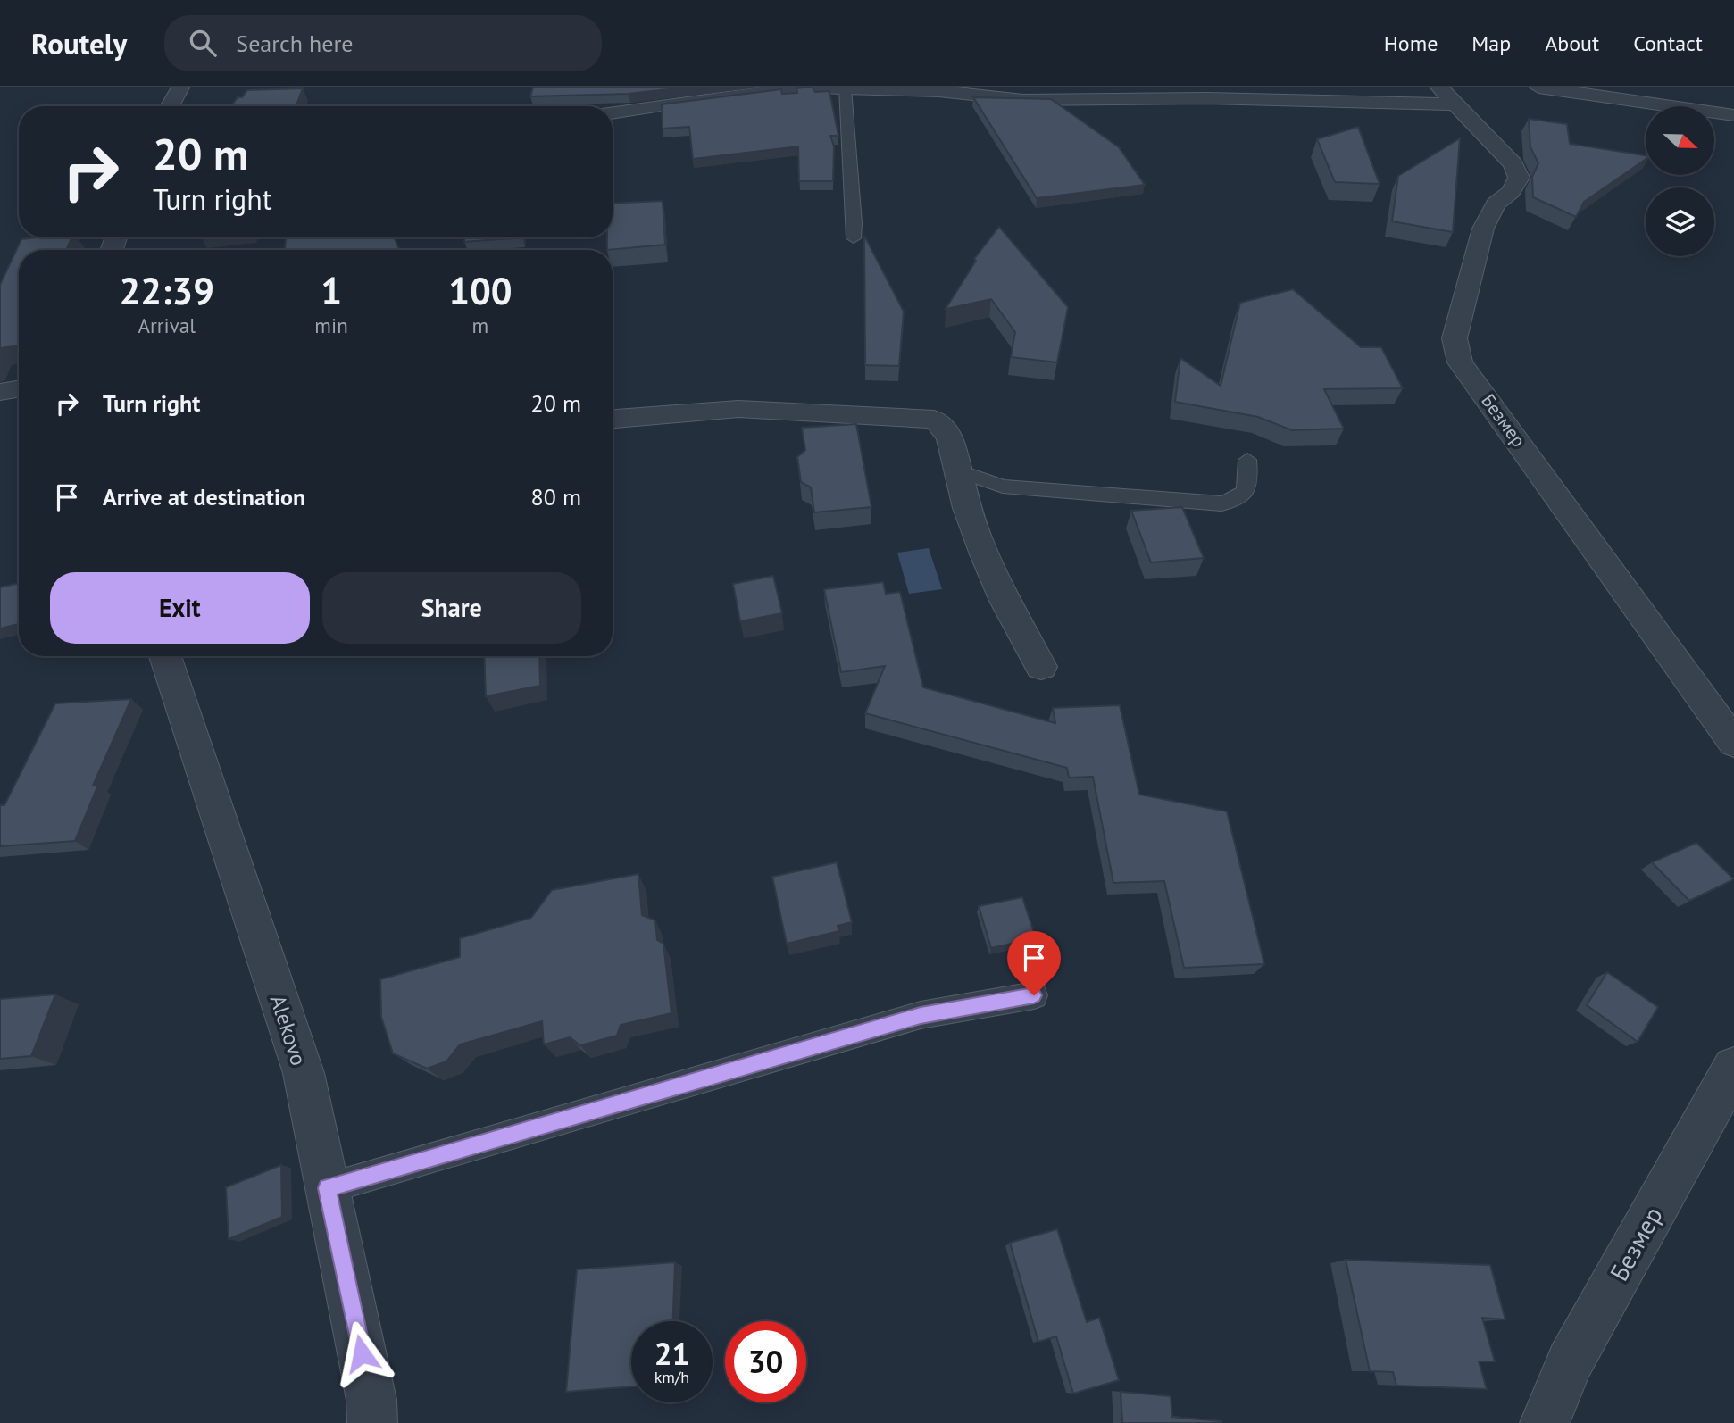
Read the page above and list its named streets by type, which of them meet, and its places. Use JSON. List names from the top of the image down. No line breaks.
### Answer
{"streets":{"street":["Безмер","Alekovo"]},"north":"right","page":{"header":"Routely","search":"Search here","nav":["Home","Map","About","Contact"],"turn":["20 m","Turn right"],"eta":["22:39","Arrival","1","min","100","m"],"list":[{"name":"Turn right","value":"20 m"},{"name":"Arrive at destination","value":"80 m"}],"buttons":["Exit","Share"],"speed":"21 km/h","limit":"30"}}
